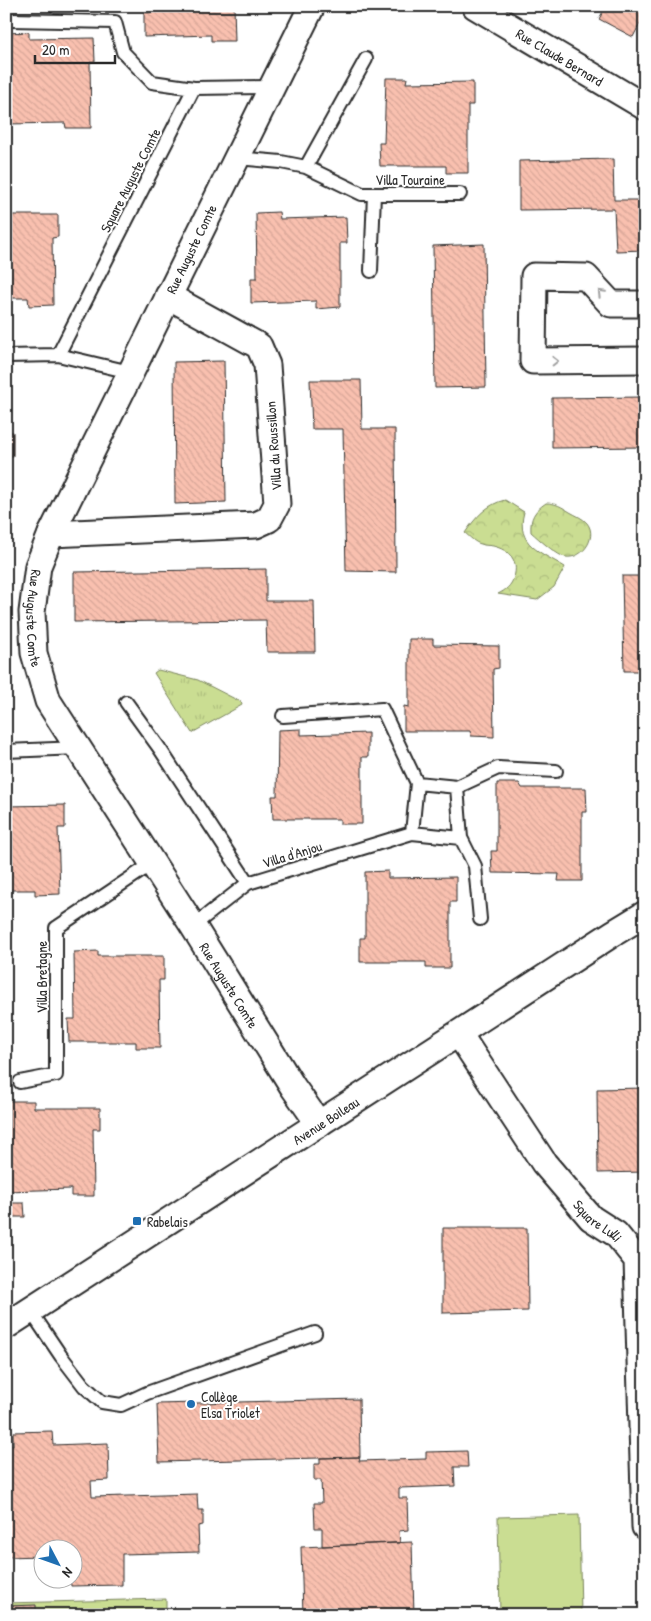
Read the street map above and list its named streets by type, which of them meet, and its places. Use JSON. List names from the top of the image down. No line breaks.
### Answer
{"streets":{"street":["Rue Claude Bernard","Rue Auguste Comte","Villa du Roussillon","Avenue Boileau","Square Lulli"],"lane":["Villa Touraine","Square Auguste Comte","Villa d'Anjou","Villa Bretagne"]},"crossings":[["Villa Touraine","Rue Auguste Comte"],["Rue Auguste Comte","Villa du Roussillon"],["Rue Auguste Comte","Villa d'Anjou"],["Rue Auguste Comte","Villa Bretagne"],["Rue Auguste Comte","Avenue Boileau"],["Avenue Boileau","Square Lulli"]],"places":{"transit":["Rabelais"],"other":["Collège Elsa Triolet"]},"scale_bar":"20 m","north":"bottom right"}
